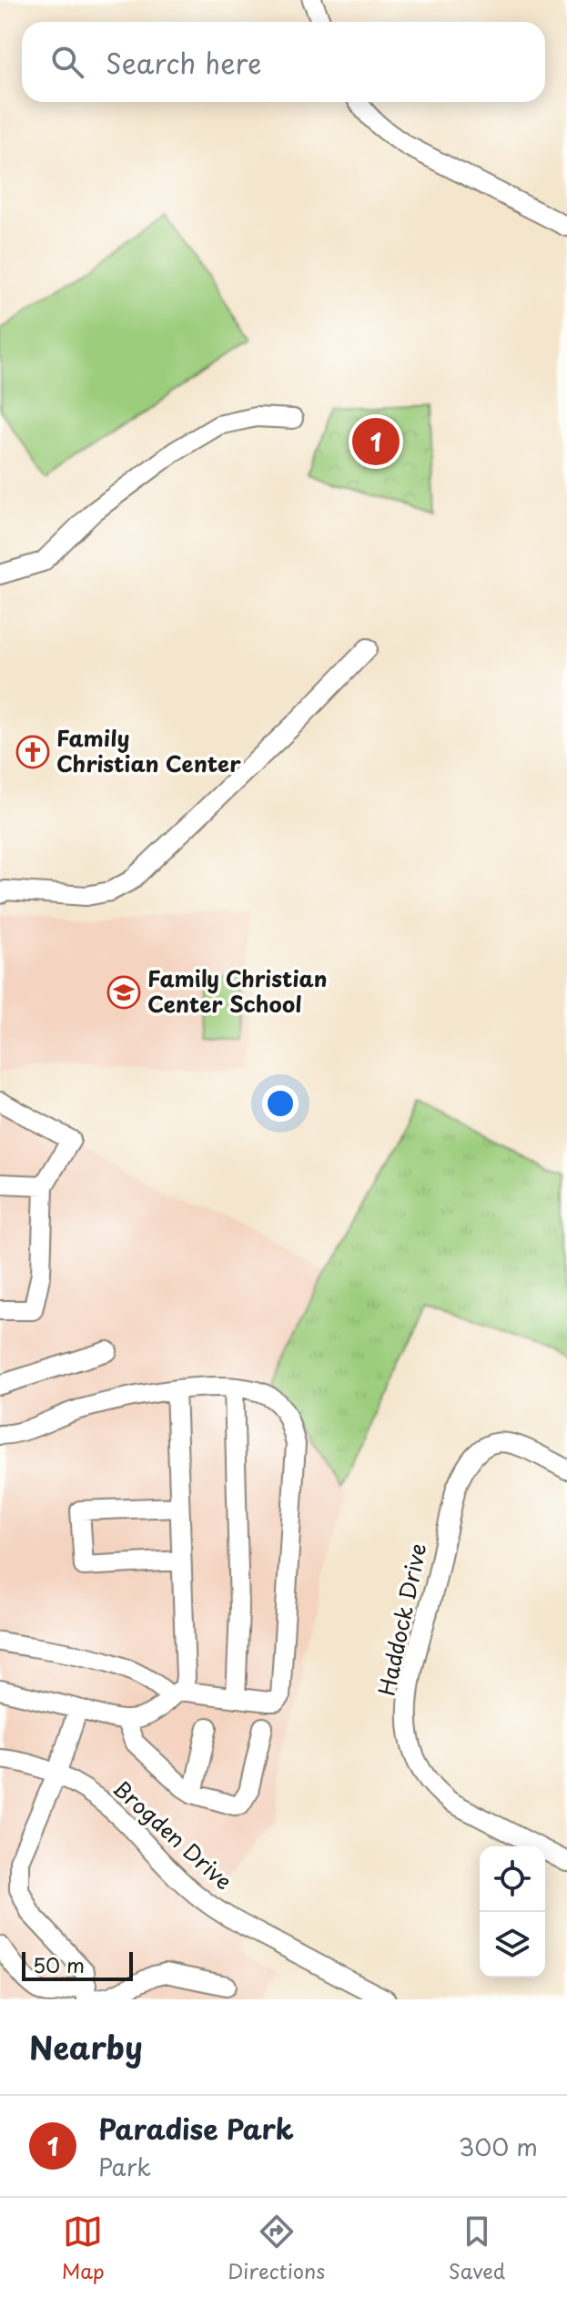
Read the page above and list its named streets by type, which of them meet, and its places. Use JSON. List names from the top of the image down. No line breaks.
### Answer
{"streets":{"street":["Haddock Drive","Brogden Drive"]},"places":{"church":["Family Christian Center"],"school or university":["Family Christian Center School"]},"scale_bar":"50 m","page":{"search":"Search here","pins":"1","scale":"50 m","heading":"Nearby","list":[{"mark":"1","name":"Paradise Park","note":"Park","value":"300 m"}],"nav":["Map","Directions","Saved"]}}
